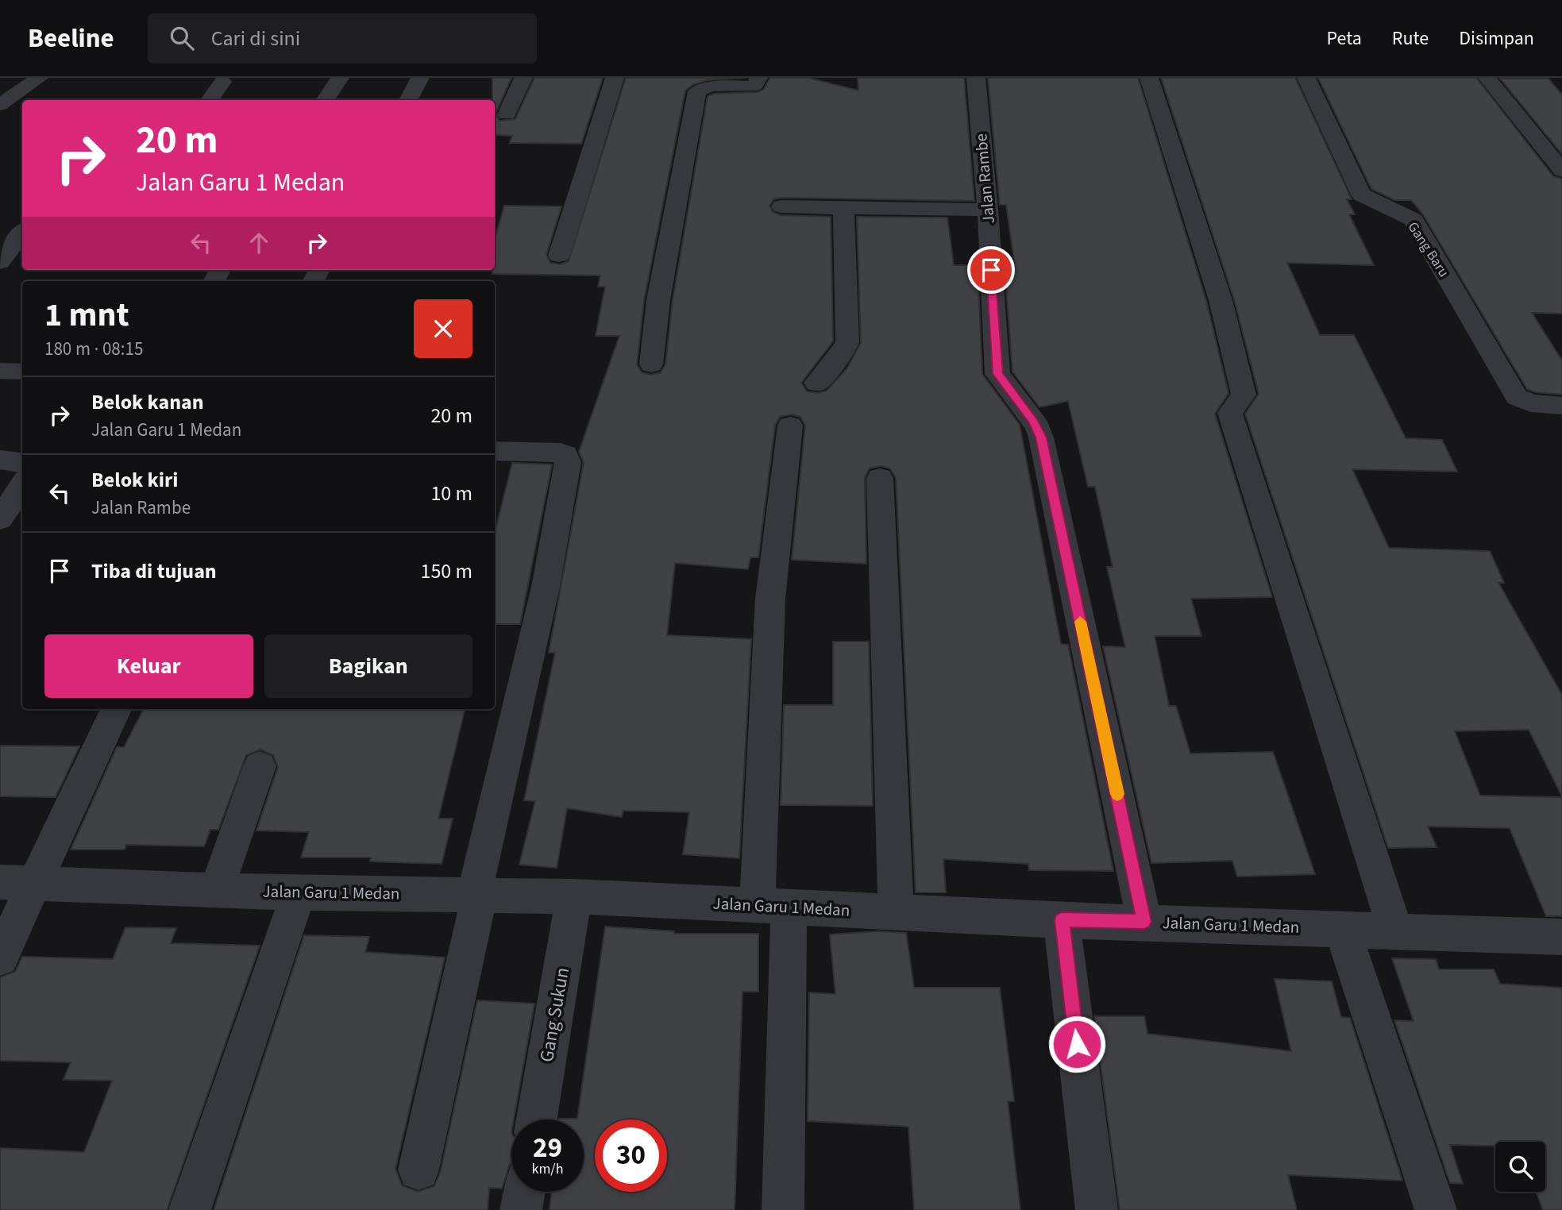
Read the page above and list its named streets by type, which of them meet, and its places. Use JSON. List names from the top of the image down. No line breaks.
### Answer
{"streets":{"street":["Jalan Rambe","Gang Baru","Jalan Garu 1 Medan","Gang Sukun"]},"crossings":[["Jalan Rambe","Jalan Garu 1 Medan"],["Jalan Garu 1 Medan","Gang Sukun"]],"page":{"header":"Beeline","search":"Cari di sini","nav":["Peta","Rute","Disimpan"],"turn":["20 m","Jalan Garu 1 Medan"],"heading":["1 mnt","180 m · 08:15"],"list":[{"name":"Belok kanan","note":"Jalan Garu 1 Medan","value":"20 m"},{"name":"Belok kiri","note":"Jalan Rambe","value":"10 m"},{"name":"Tiba di tujuan","value":"150 m"}],"buttons":["Keluar","Bagikan"],"speed":"29 km/h","limit":"30"}}
